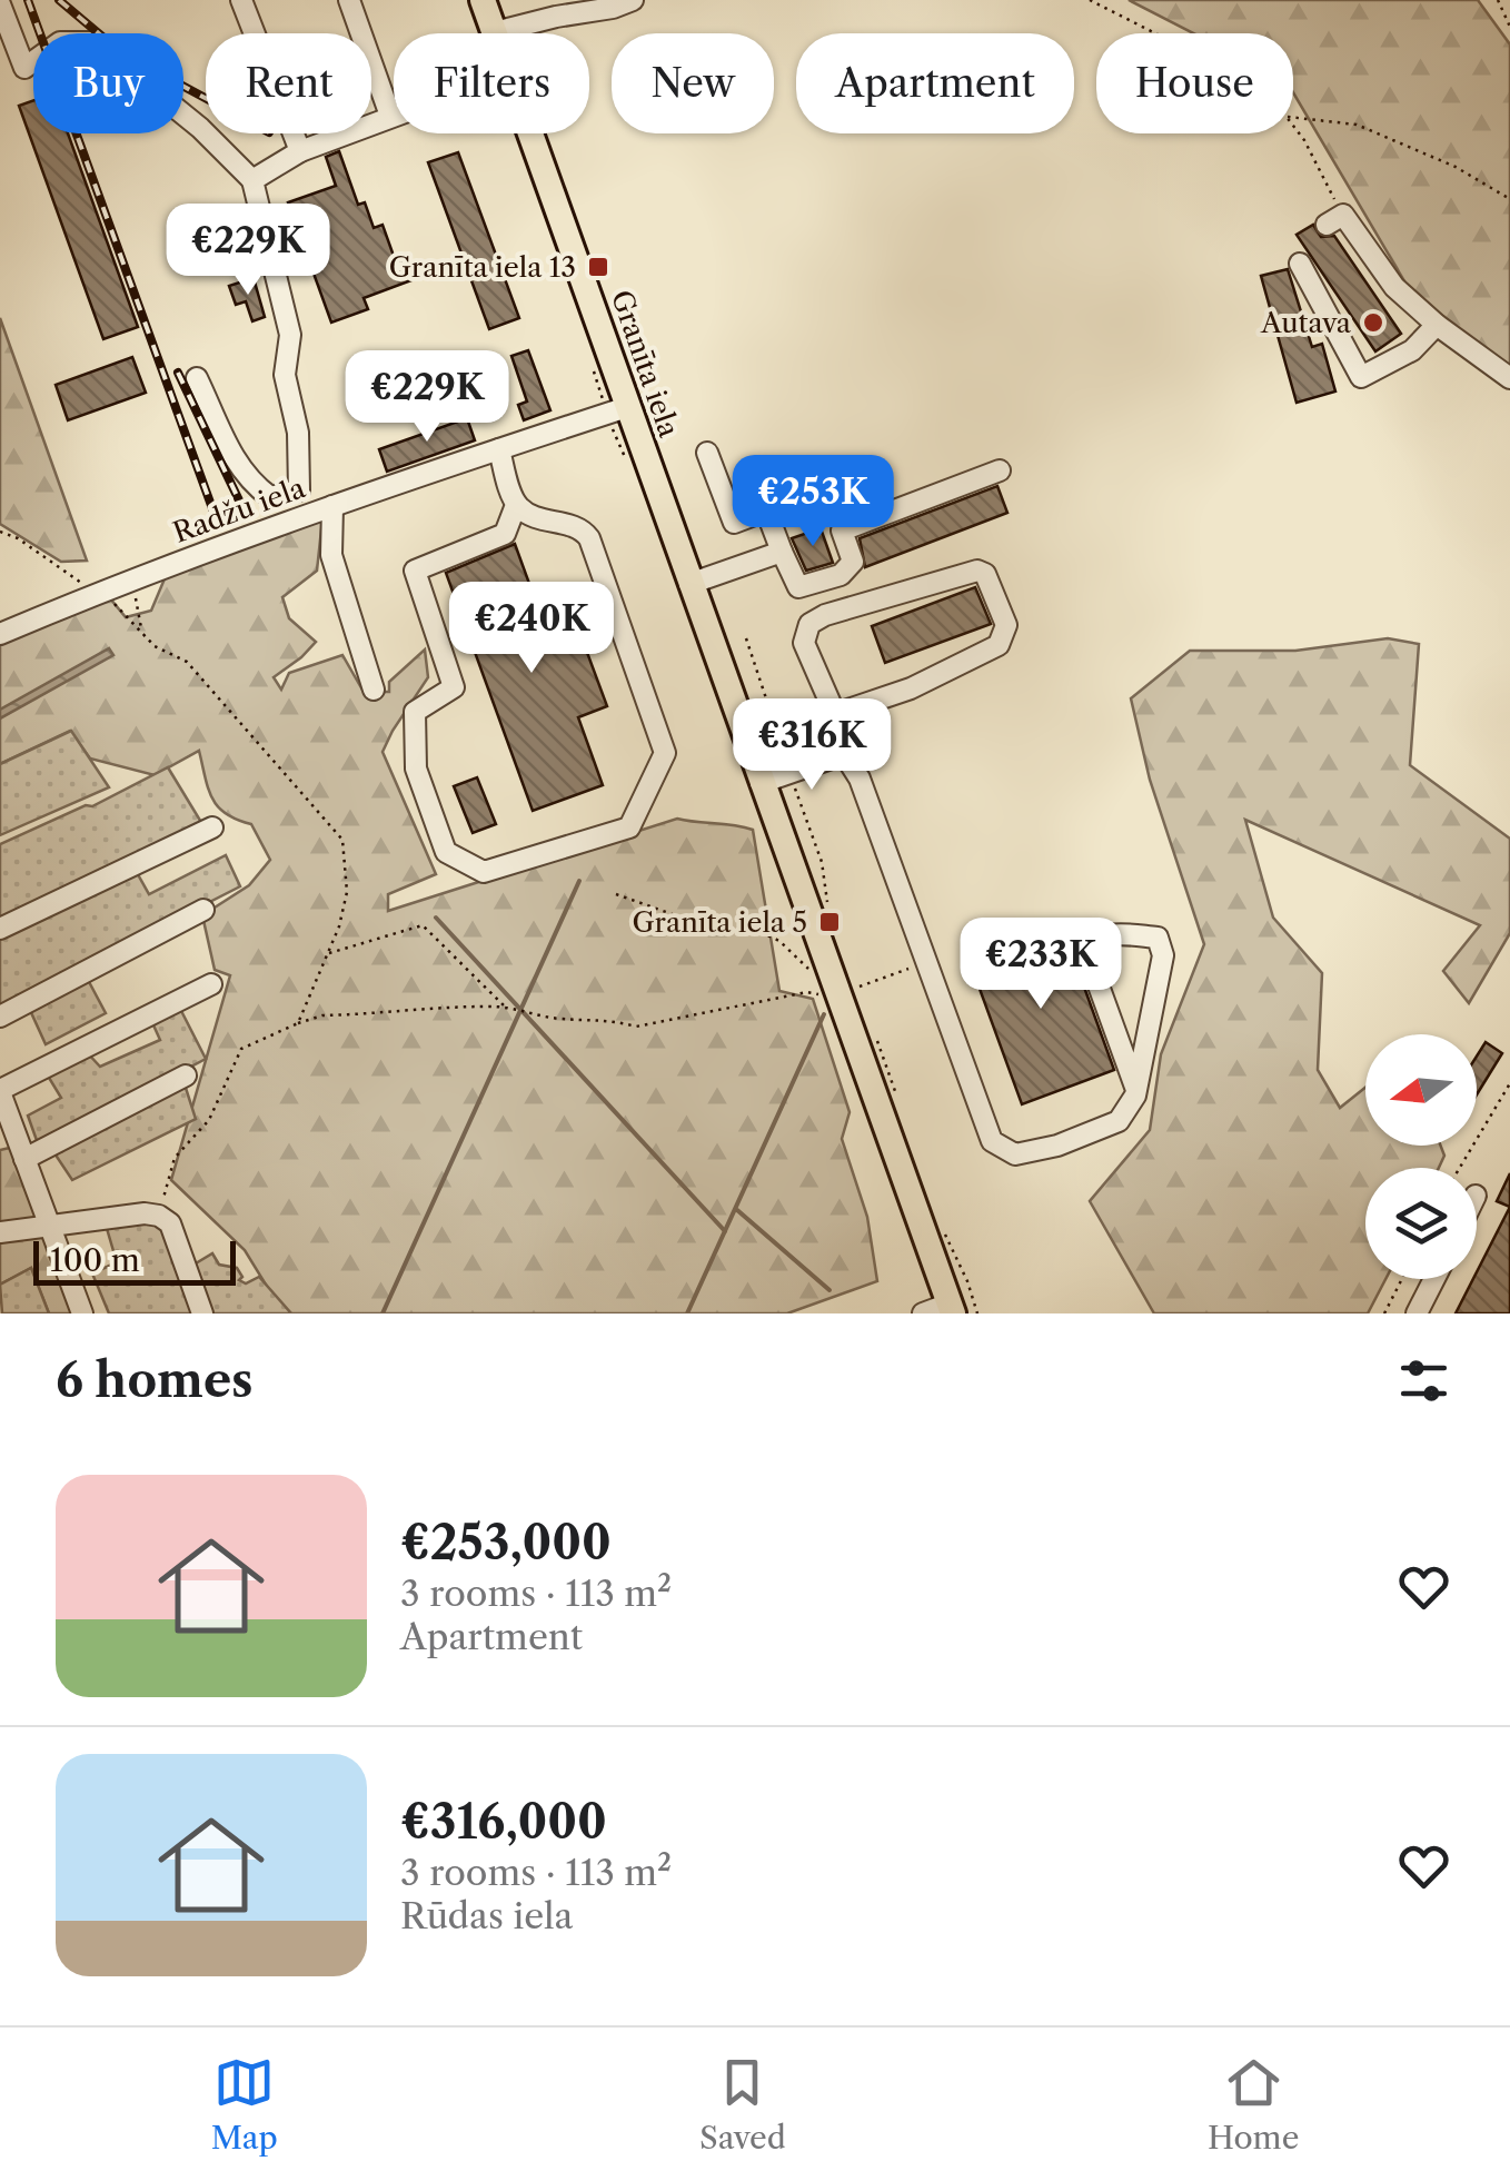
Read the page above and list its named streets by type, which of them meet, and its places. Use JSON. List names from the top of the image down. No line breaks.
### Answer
{"streets":{"main road":["Granīta iela"],"street":["Radžu iela"]},"crossings":[["Granīta iela","Radžu iela"]],"places":{"transit":["Granīta iela 13","Granīta iela 5"],"other":["Autava"]},"scale_bar":"100 m","north":"left","page":{"chip":["Buy","Rent","Filters","New","Apartment","House"],"price":["€229K","€229K","€253K","€240K","€316K","€233K"],"scale":"100 m","heading":"6 homes","list":[{"name":"€253,000","note":"3 rooms · 113 m² · Apartment"},{"name":"€316,000","note":"3 rooms · 113 m² · Rūdas iela"}],"tabs":["Map","Saved","Home"]}}
